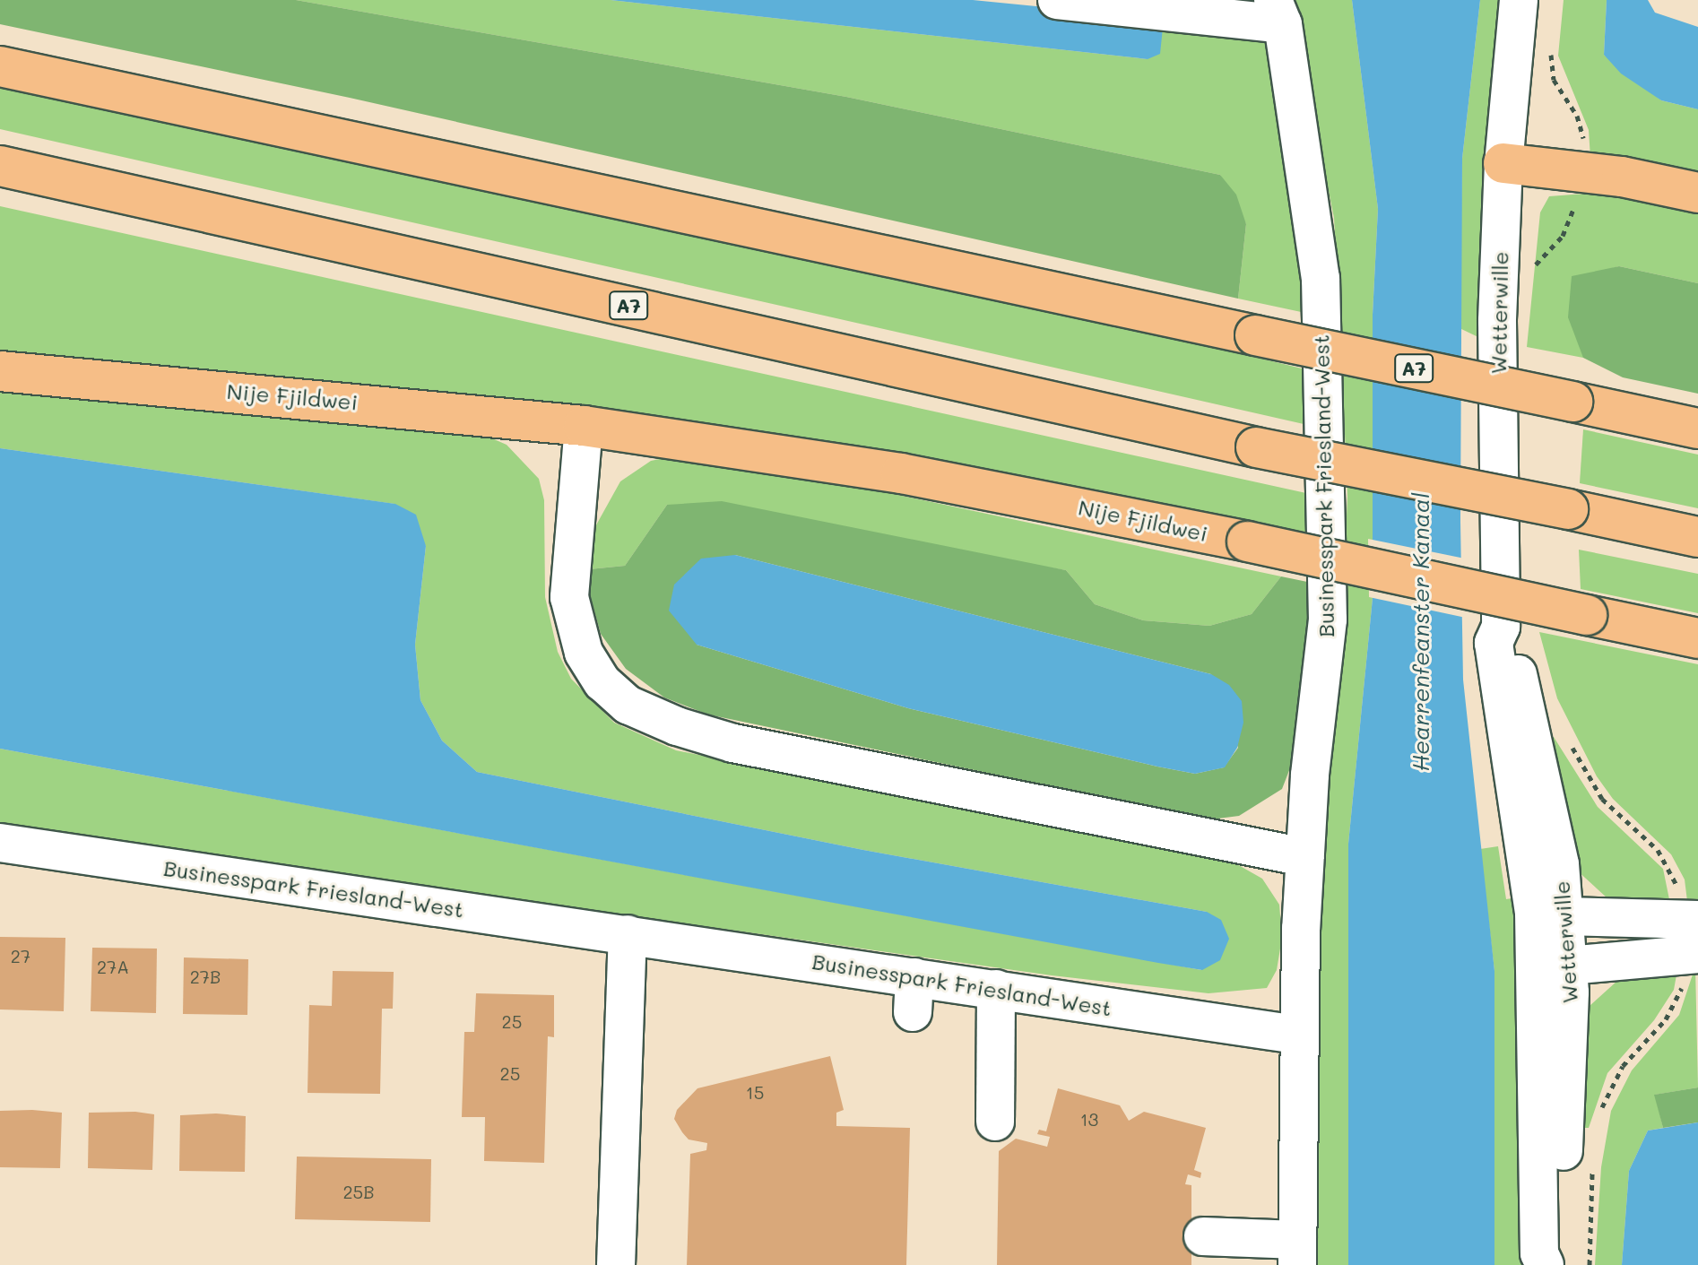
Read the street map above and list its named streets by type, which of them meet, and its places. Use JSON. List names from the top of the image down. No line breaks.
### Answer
{"streets":{"main road":["A7","Nije Fjildwei"],"street":["Wetterwille","Businesspark Friesland-West"]},"water":["Hearrenfeanster Kanaal"],"house_numbers":["27","27A","27B","25","25","15","13","25B"]}
